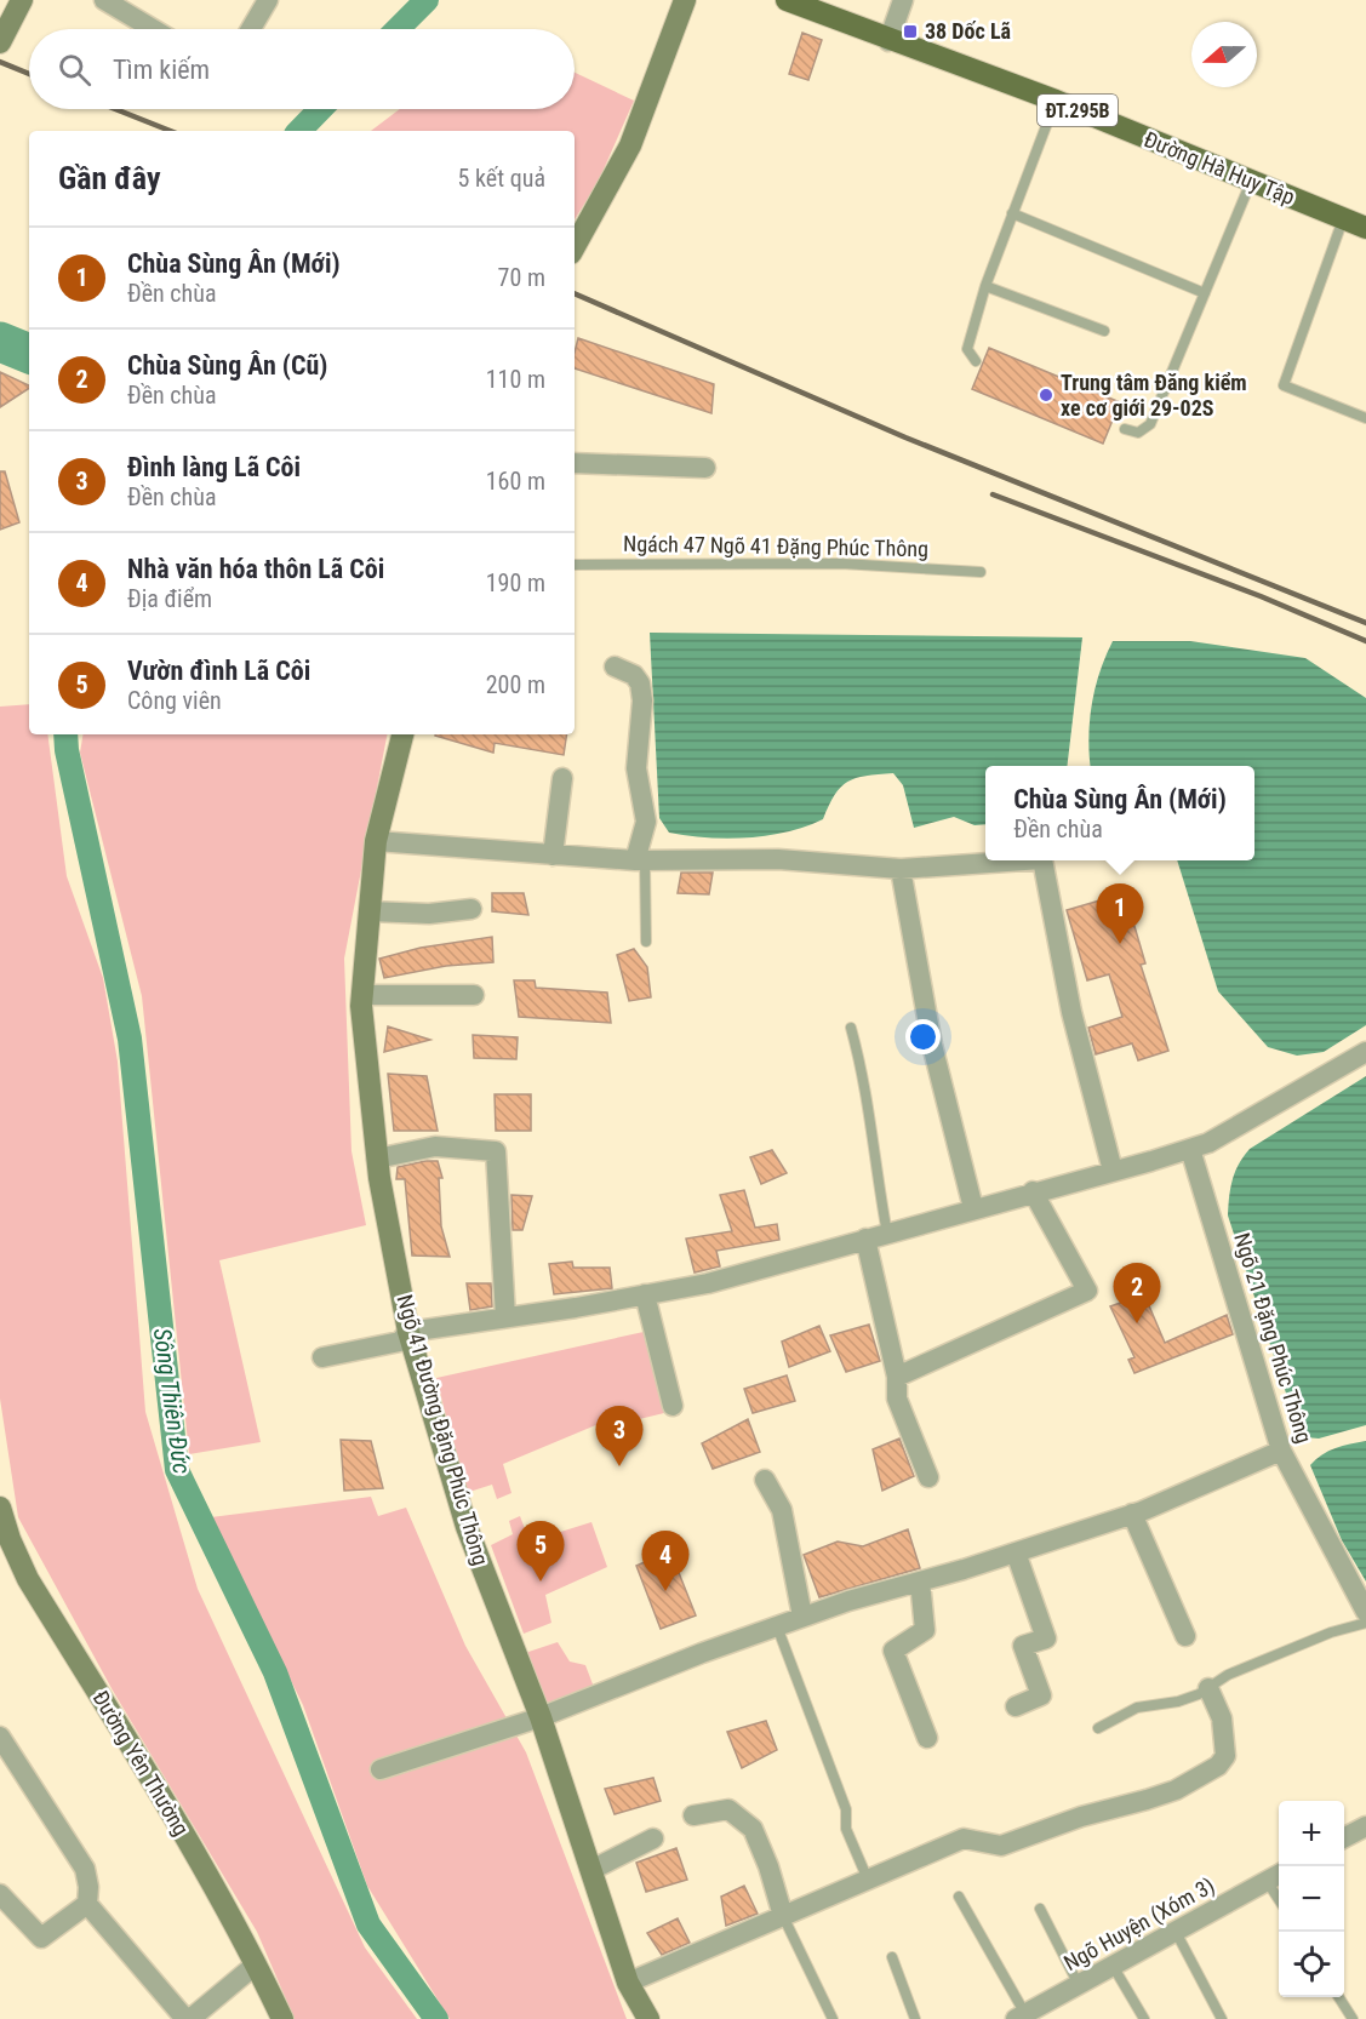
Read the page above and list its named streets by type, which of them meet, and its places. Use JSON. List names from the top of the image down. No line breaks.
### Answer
{"streets":{"main road":["ĐT.295B","Đường Hà Huy Tập"],"street":["Ngõ 21 Đặng Phúc Thông","Ngõ 41 Đường Đặng Phúc Thông","Đường Yên Thường","Ngõ Huyện (Xóm 3)"],"lane":["Ngách 47 Ngõ 41 Đặng Phúc Thông"]},"water":["Sông Thiên Đức"],"places":{"transit":["38 Dốc Lã"],"other":["Trung tâm Đăng kiểm xe cơ giới 29-02S"]},"north":"left","page":{"search":"Tìm kiếm","heading":["Gần đây","5 kết quả"],"list":[{"mark":"1","name":"Chùa Sùng Ân (Mới)","note":"Đền chùa","value":"70 m"},{"mark":"2","name":"Chùa Sùng Ân (Cũ)","note":"Đền chùa","value":"110 m"},{"mark":"3","name":"Đình làng Lã Côi","note":"Đền chùa","value":"160 m"},{"mark":"4","name":"Nhà văn hóa thôn Lã Côi","note":"Địa điểm","value":"190 m"},{"mark":"5","name":"Vườn đình Lã Côi","note":"Công viên","value":"200 m"}],"popup":["Chùa Sùng Ân (Mới)","Đền chùa"],"pins":["1","2","3","5","4"],"map_buttons":["+","−"]}}
